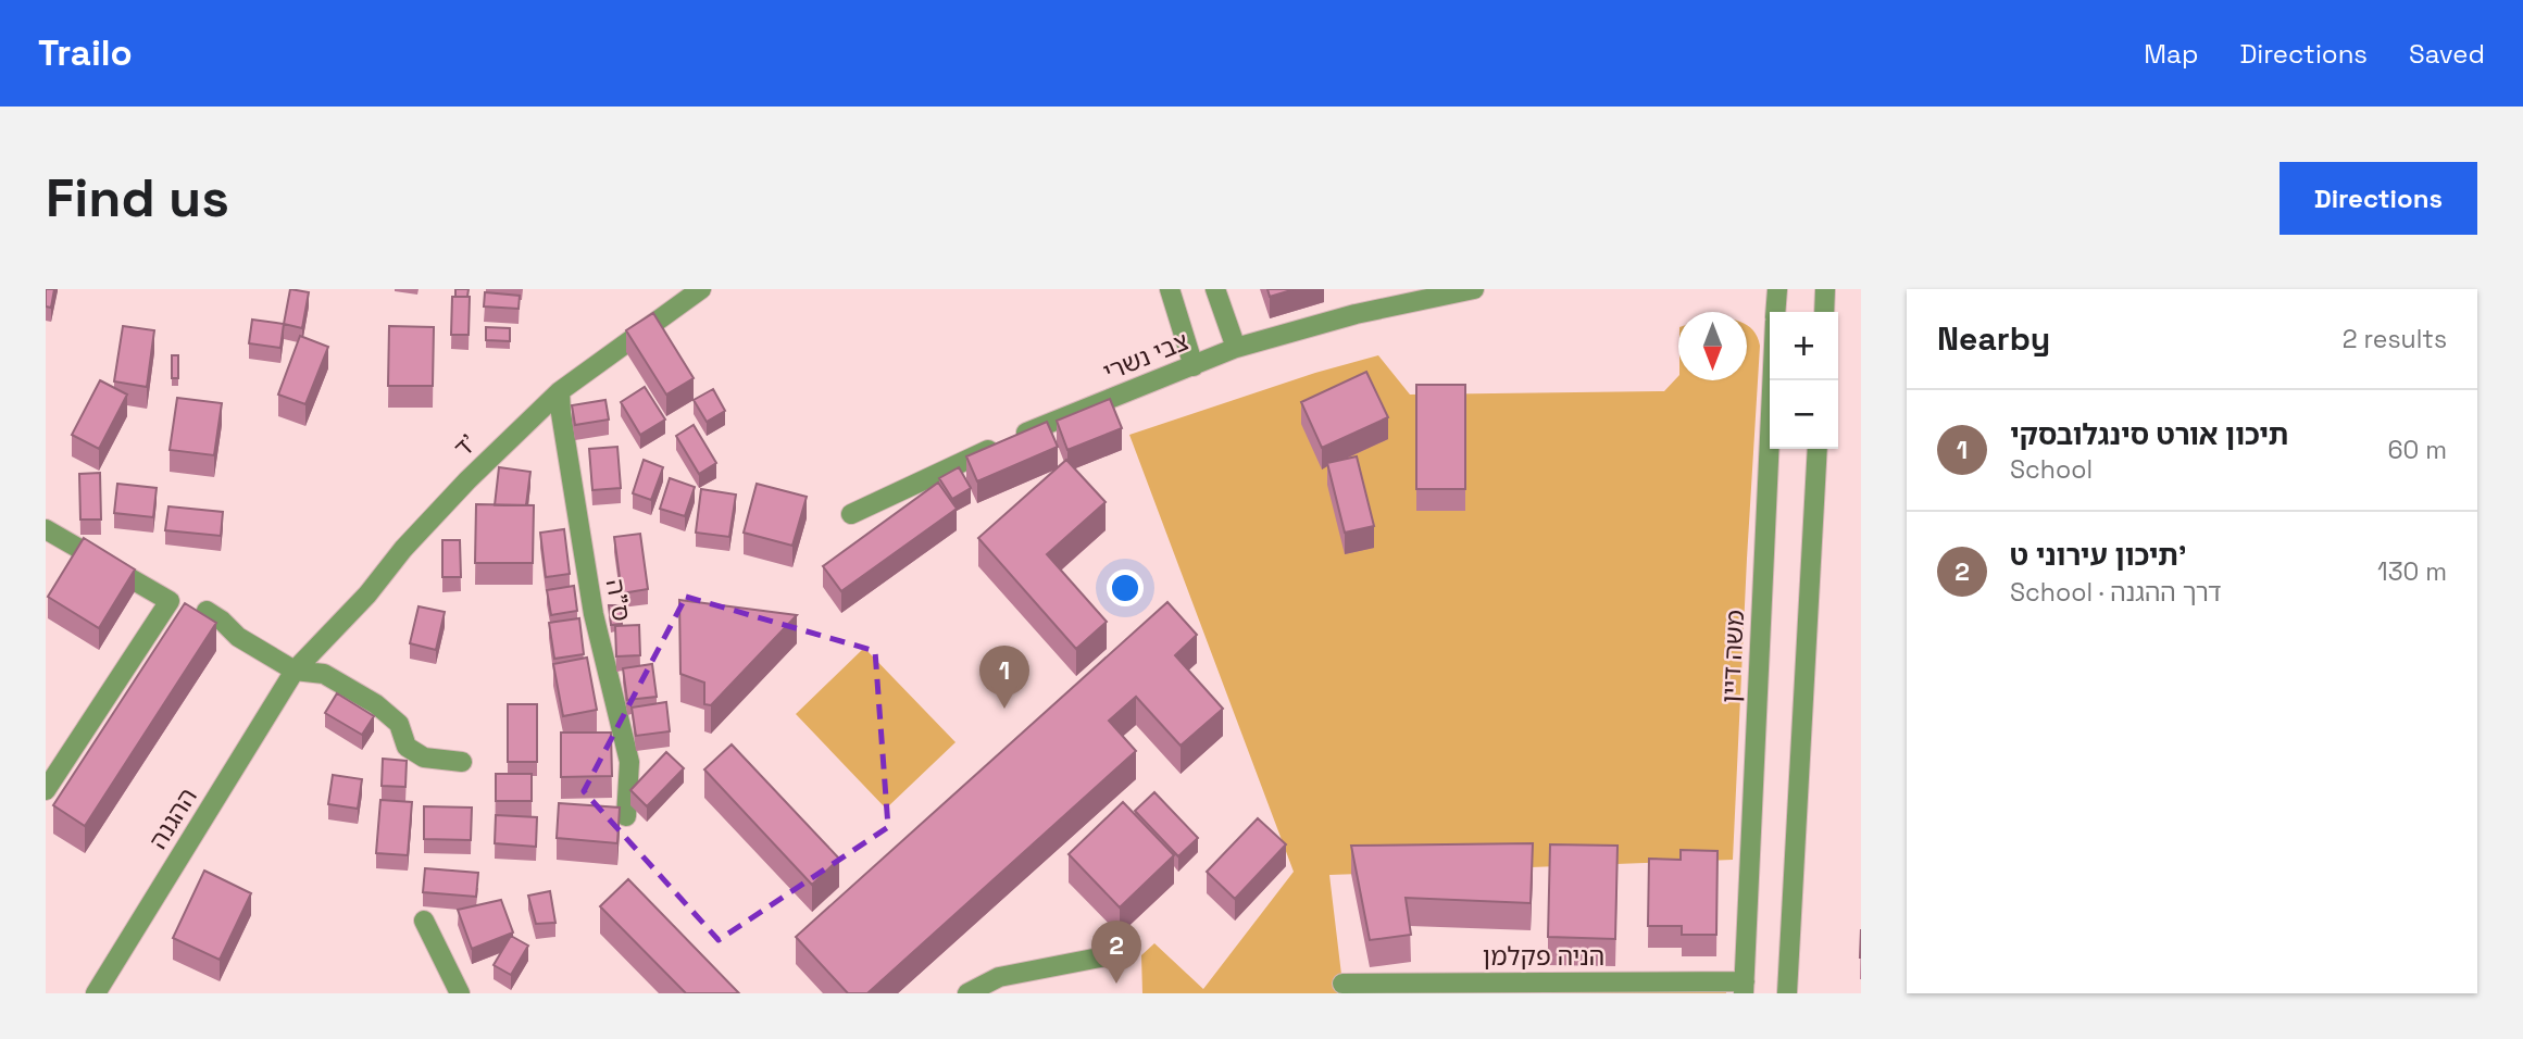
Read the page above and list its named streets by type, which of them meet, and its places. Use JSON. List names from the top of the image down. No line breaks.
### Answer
{"streets":{"street":["צבי נשרי","ד'","ס\"ה","משה דיין","ההגנה","הניה פקלמן"]},"crossings":[["ד'","ס\"ה"],["ד'","ההגנה"],["משה דיין","הניה פקלמן"]],"north":"bottom","page":{"header":"Trailo","nav":["Map","Directions","Saved"],"buttons":"Directions","title":"Find us","heading":["Nearby","2 results"],"map_buttons":["+","−"],"list":[{"mark":"1","name":"תיכון אורט סינגלובסקי","note":"School","value":"60 m"},{"mark":"2","name":"תיכון עירוני ט'","note":"School · דרך ההגנה","value":"130 m"}],"pins":["1","2"]}}
